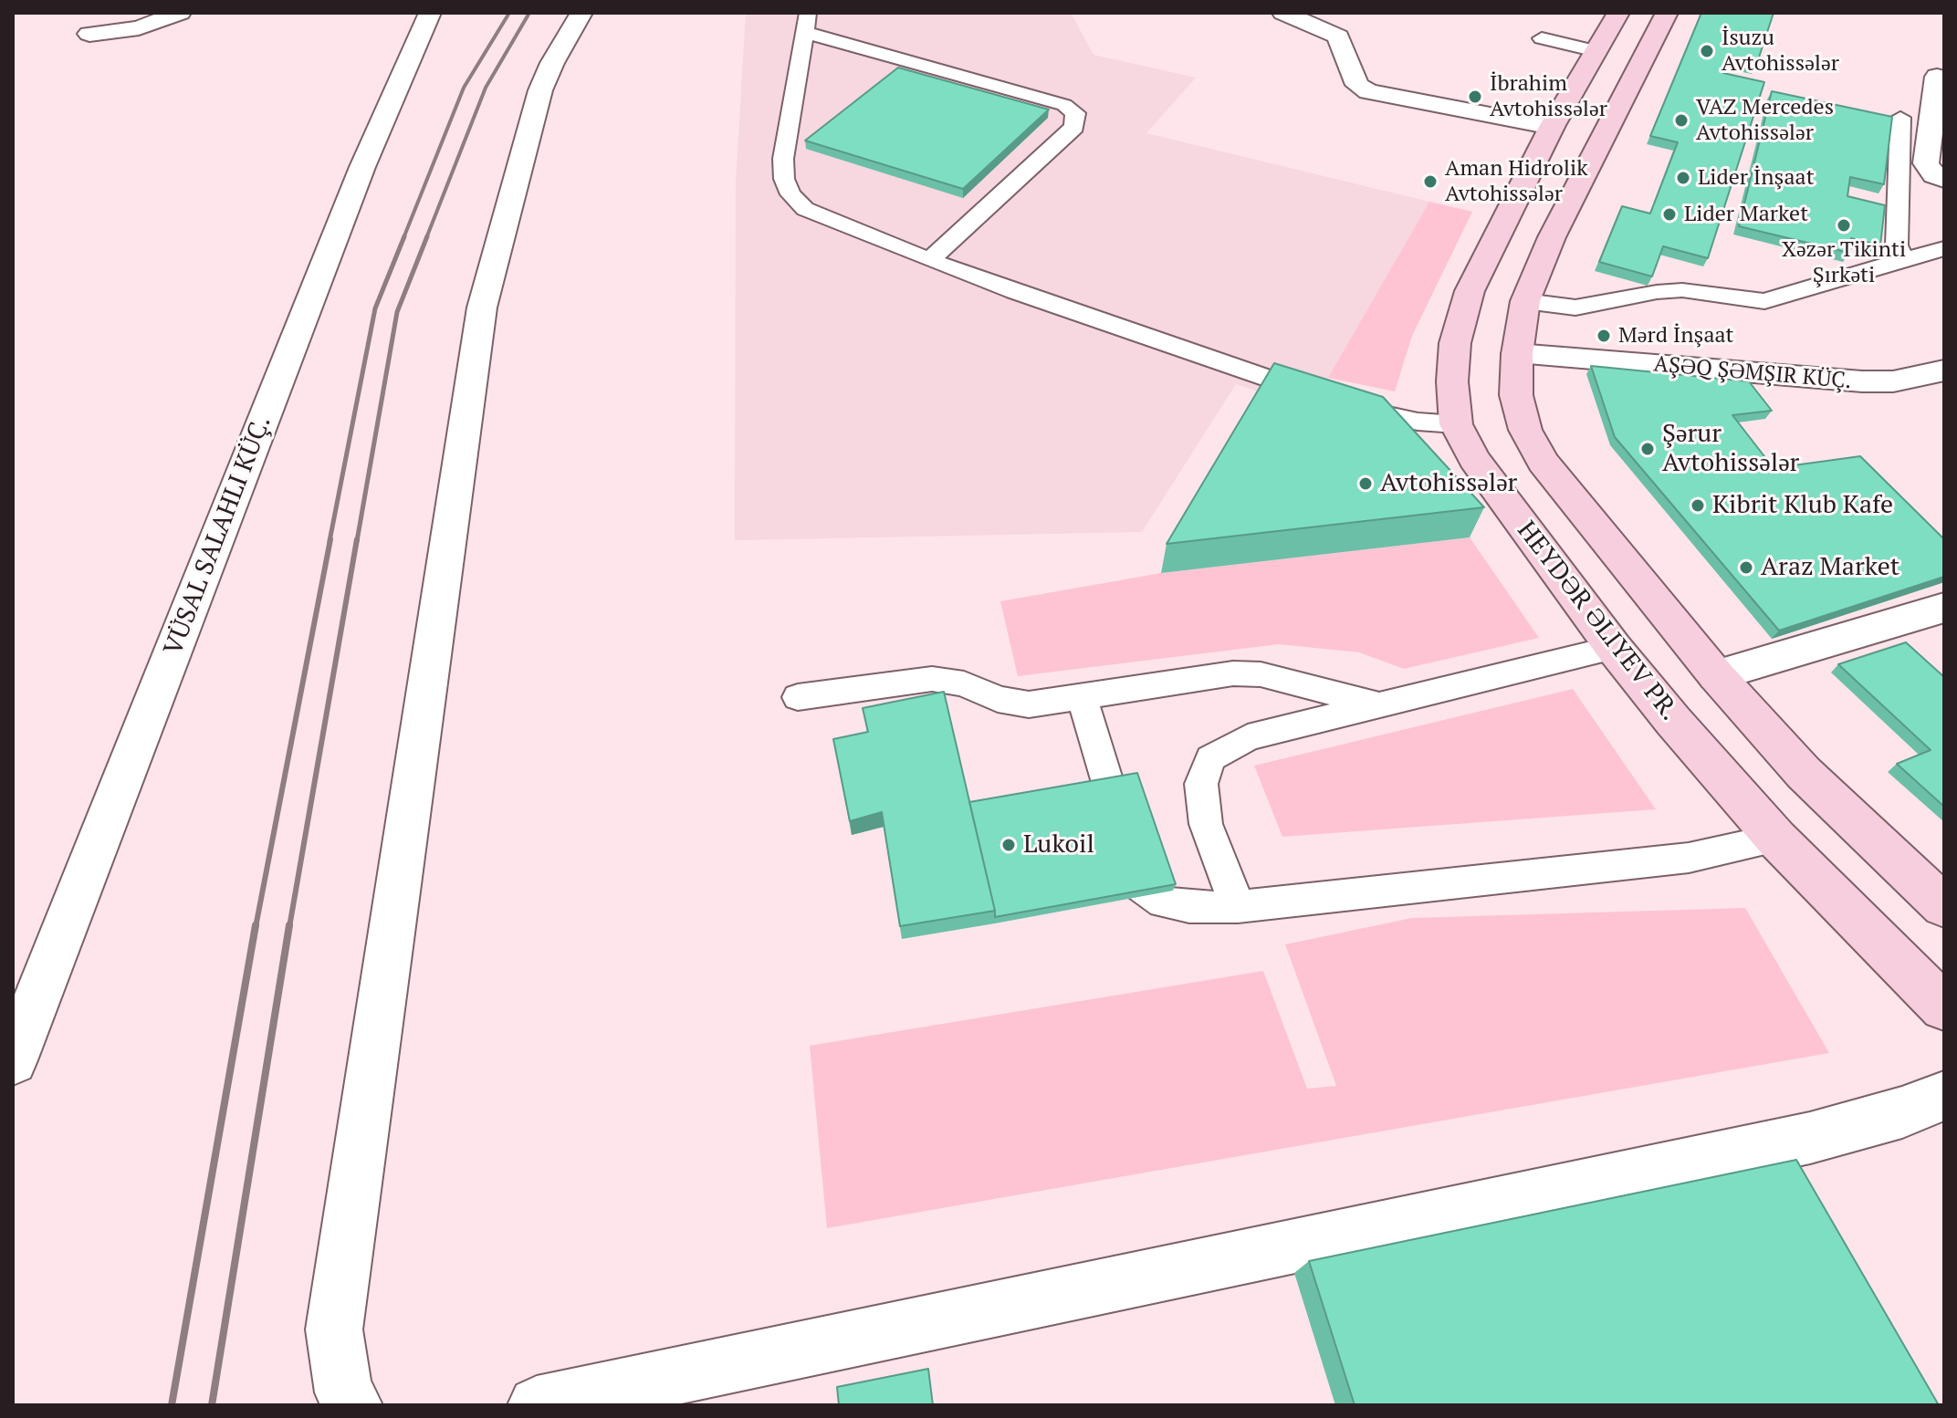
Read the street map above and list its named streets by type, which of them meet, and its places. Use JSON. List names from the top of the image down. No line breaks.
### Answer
{"streets":{"main road":["HEYDƏR ƏLIYEV PR."],"street":["AŞƏQ ŞƏMŞIR KÜÇ."]},"places":["İsuzu Avtohissələr","İbrahim Avtohissələr","VAZ Mercedes Avtohissələr","Lider İnşaat","Aman Hidrolik Avtohissələr","Lider Market","Xəzər Tikinti Şırkəti","Mərd İnşaat","Şərur Avtohissələr","Avtohissələr","Kibrit Klub Kafe","Araz Market","Lukoil"]}
